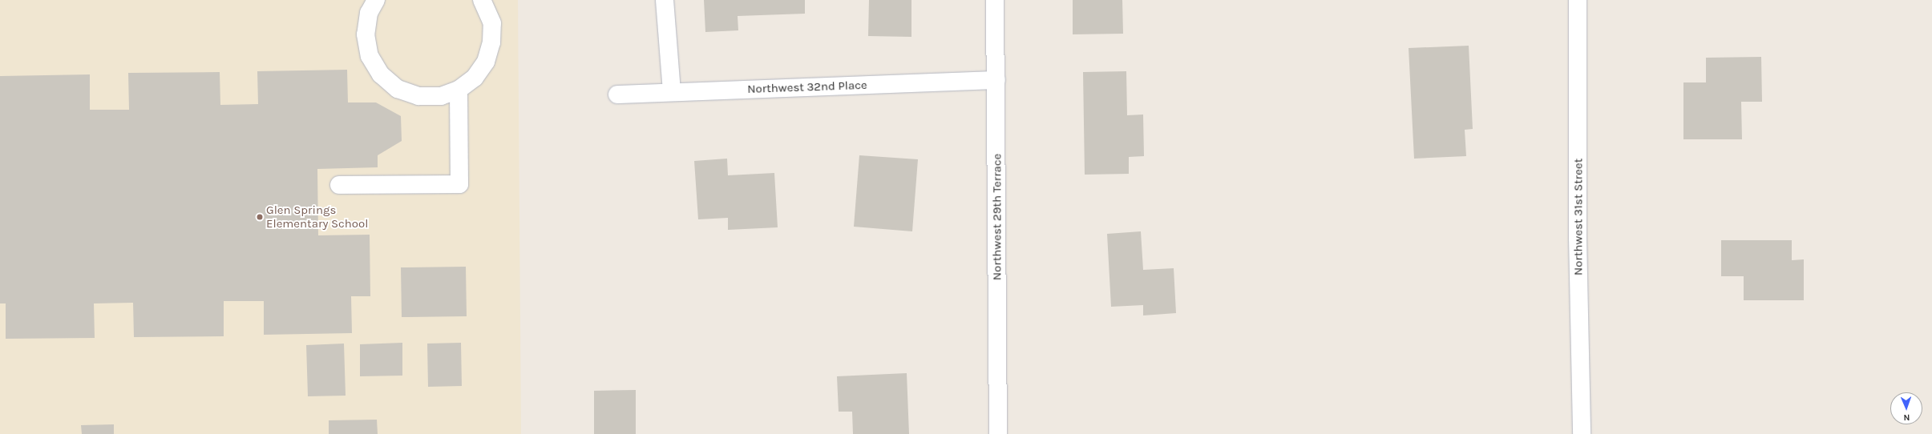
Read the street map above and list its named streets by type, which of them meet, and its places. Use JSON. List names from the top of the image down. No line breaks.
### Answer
{"streets":{"street":["Northwest 32nd Place","Northwest 29th Terrace","Northwest 31st Street"]},"crossings":[["Northwest 32nd Place","Northwest 29th Terrace"]],"places":["Glen Springs Elementary School"],"north":"bottom"}
